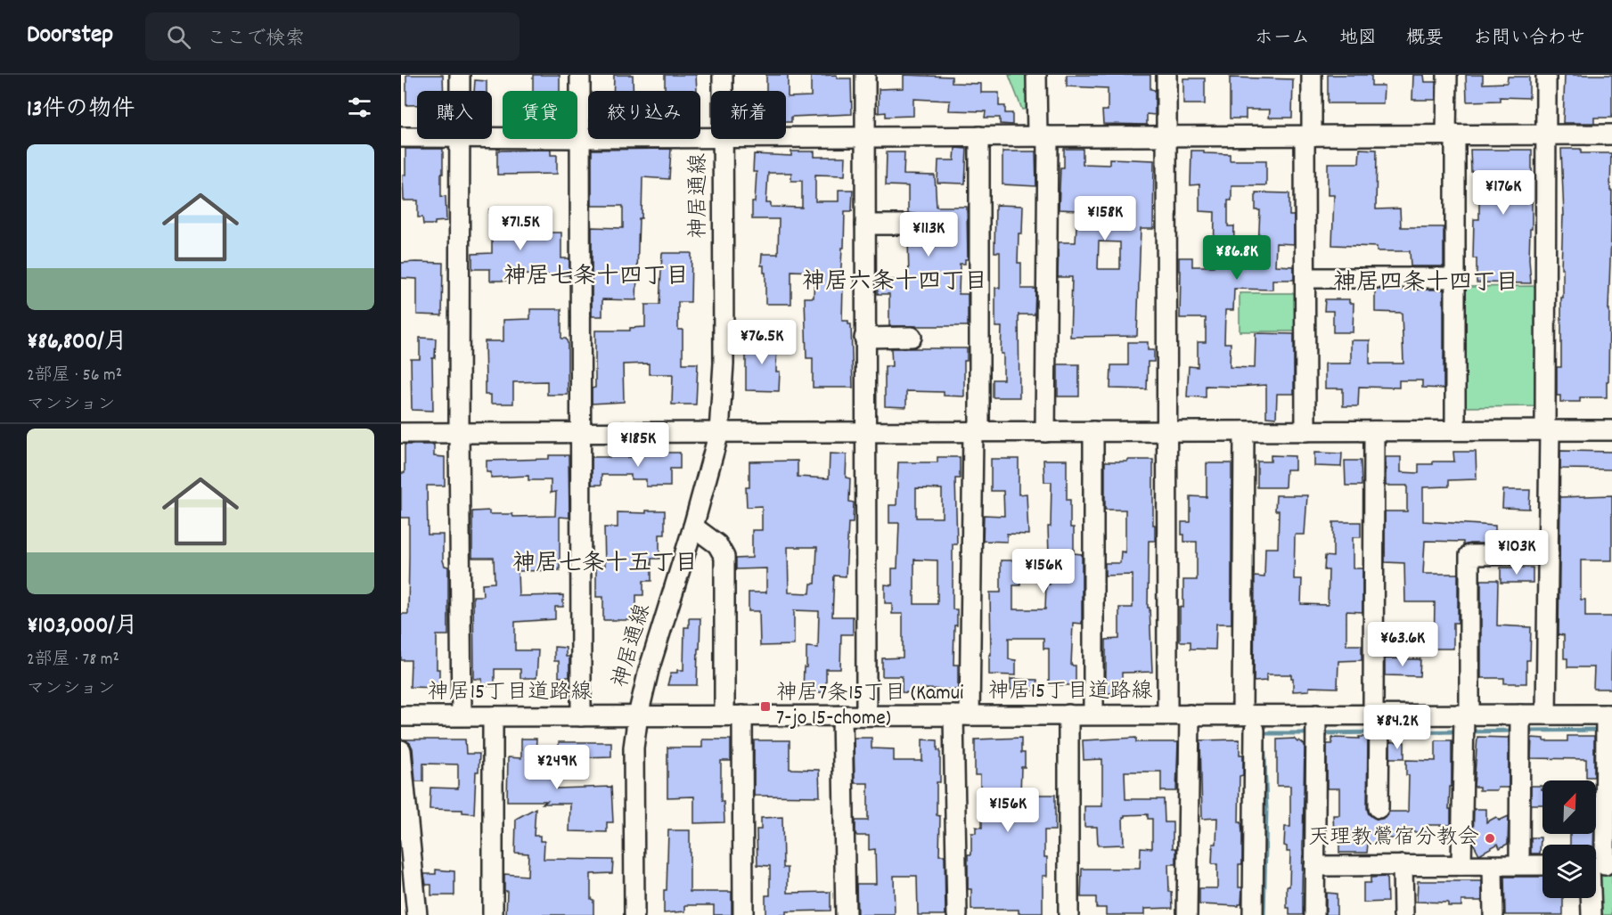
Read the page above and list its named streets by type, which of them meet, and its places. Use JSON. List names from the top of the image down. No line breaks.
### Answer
{"streets":{"street":["神居通線","神居15丁目道路線"]},"crossings":[["神居通線","神居15丁目道路線"]],"districts":["神居七条十四丁目","神居六条十四丁目","神居四条十四丁目","神居七条十五丁目"],"places":{"transit":["神居7条15丁目 (Kamui 7-jo 15-chome)"],"other":["天理教鶯宿分教会"]},"north":"top right","page":{"header":"Doorstep","search":"ここで検索","nav":["ホーム","地図","概要","お問い合わせ"],"heading":"13件の物件","chip":["購入","賃貸","絞り込み","新着"],"list":[{"name":"¥86,800/月","note":"2部屋 · 56 m² · マンション"},{"name":"¥103,000/月","note":"2部屋 · 78 m² · マンション"}],"price":["¥176K","¥158K","¥71.5K","¥113K","¥86.8K","¥76.5K","¥185K","¥103K","¥156K","¥63.6K","¥84.2K","¥249K","¥156K"]}}
